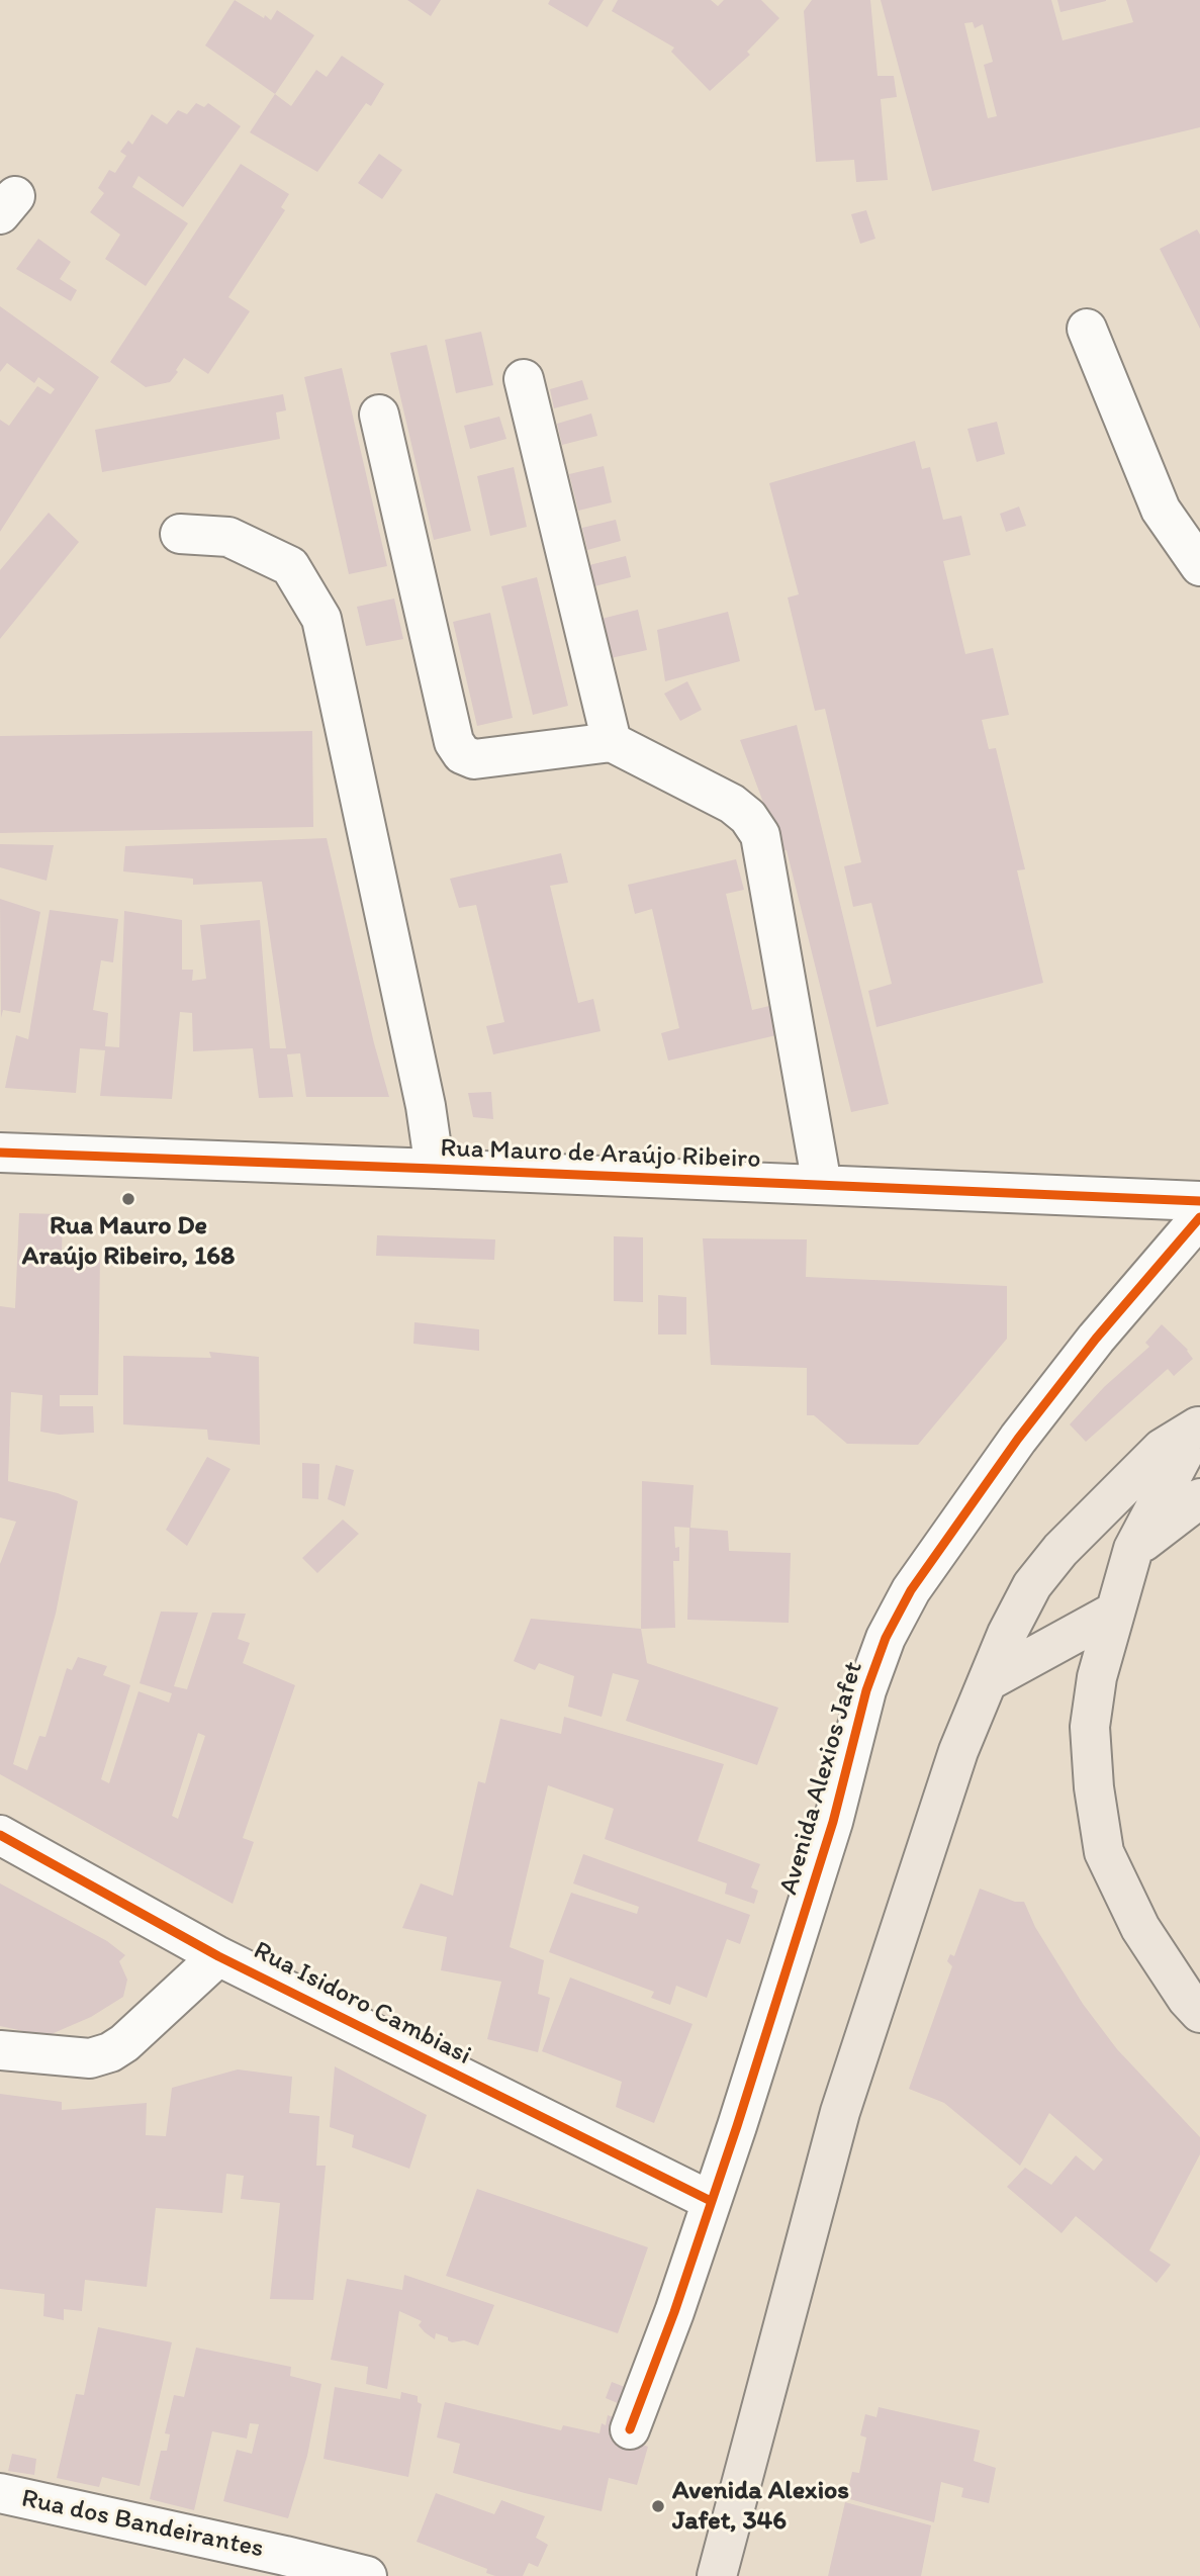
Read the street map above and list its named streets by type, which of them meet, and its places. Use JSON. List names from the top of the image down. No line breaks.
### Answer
{"streets":{"street":["Rua Mauro de Araújo Ribeiro","Avenida Alexios Jafet","Rua Isidoro Cambiasi","Rua dos Bandeirantes"]},"crossings":[["Rua Mauro de Araújo Ribeiro","Avenida Alexios Jafet"],["Avenida Alexios Jafet","Rua Isidoro Cambiasi"]],"places":["Rua Mauro De Araújo Ribeiro, 168","Avenida Alexios Jafet, 346"]}
